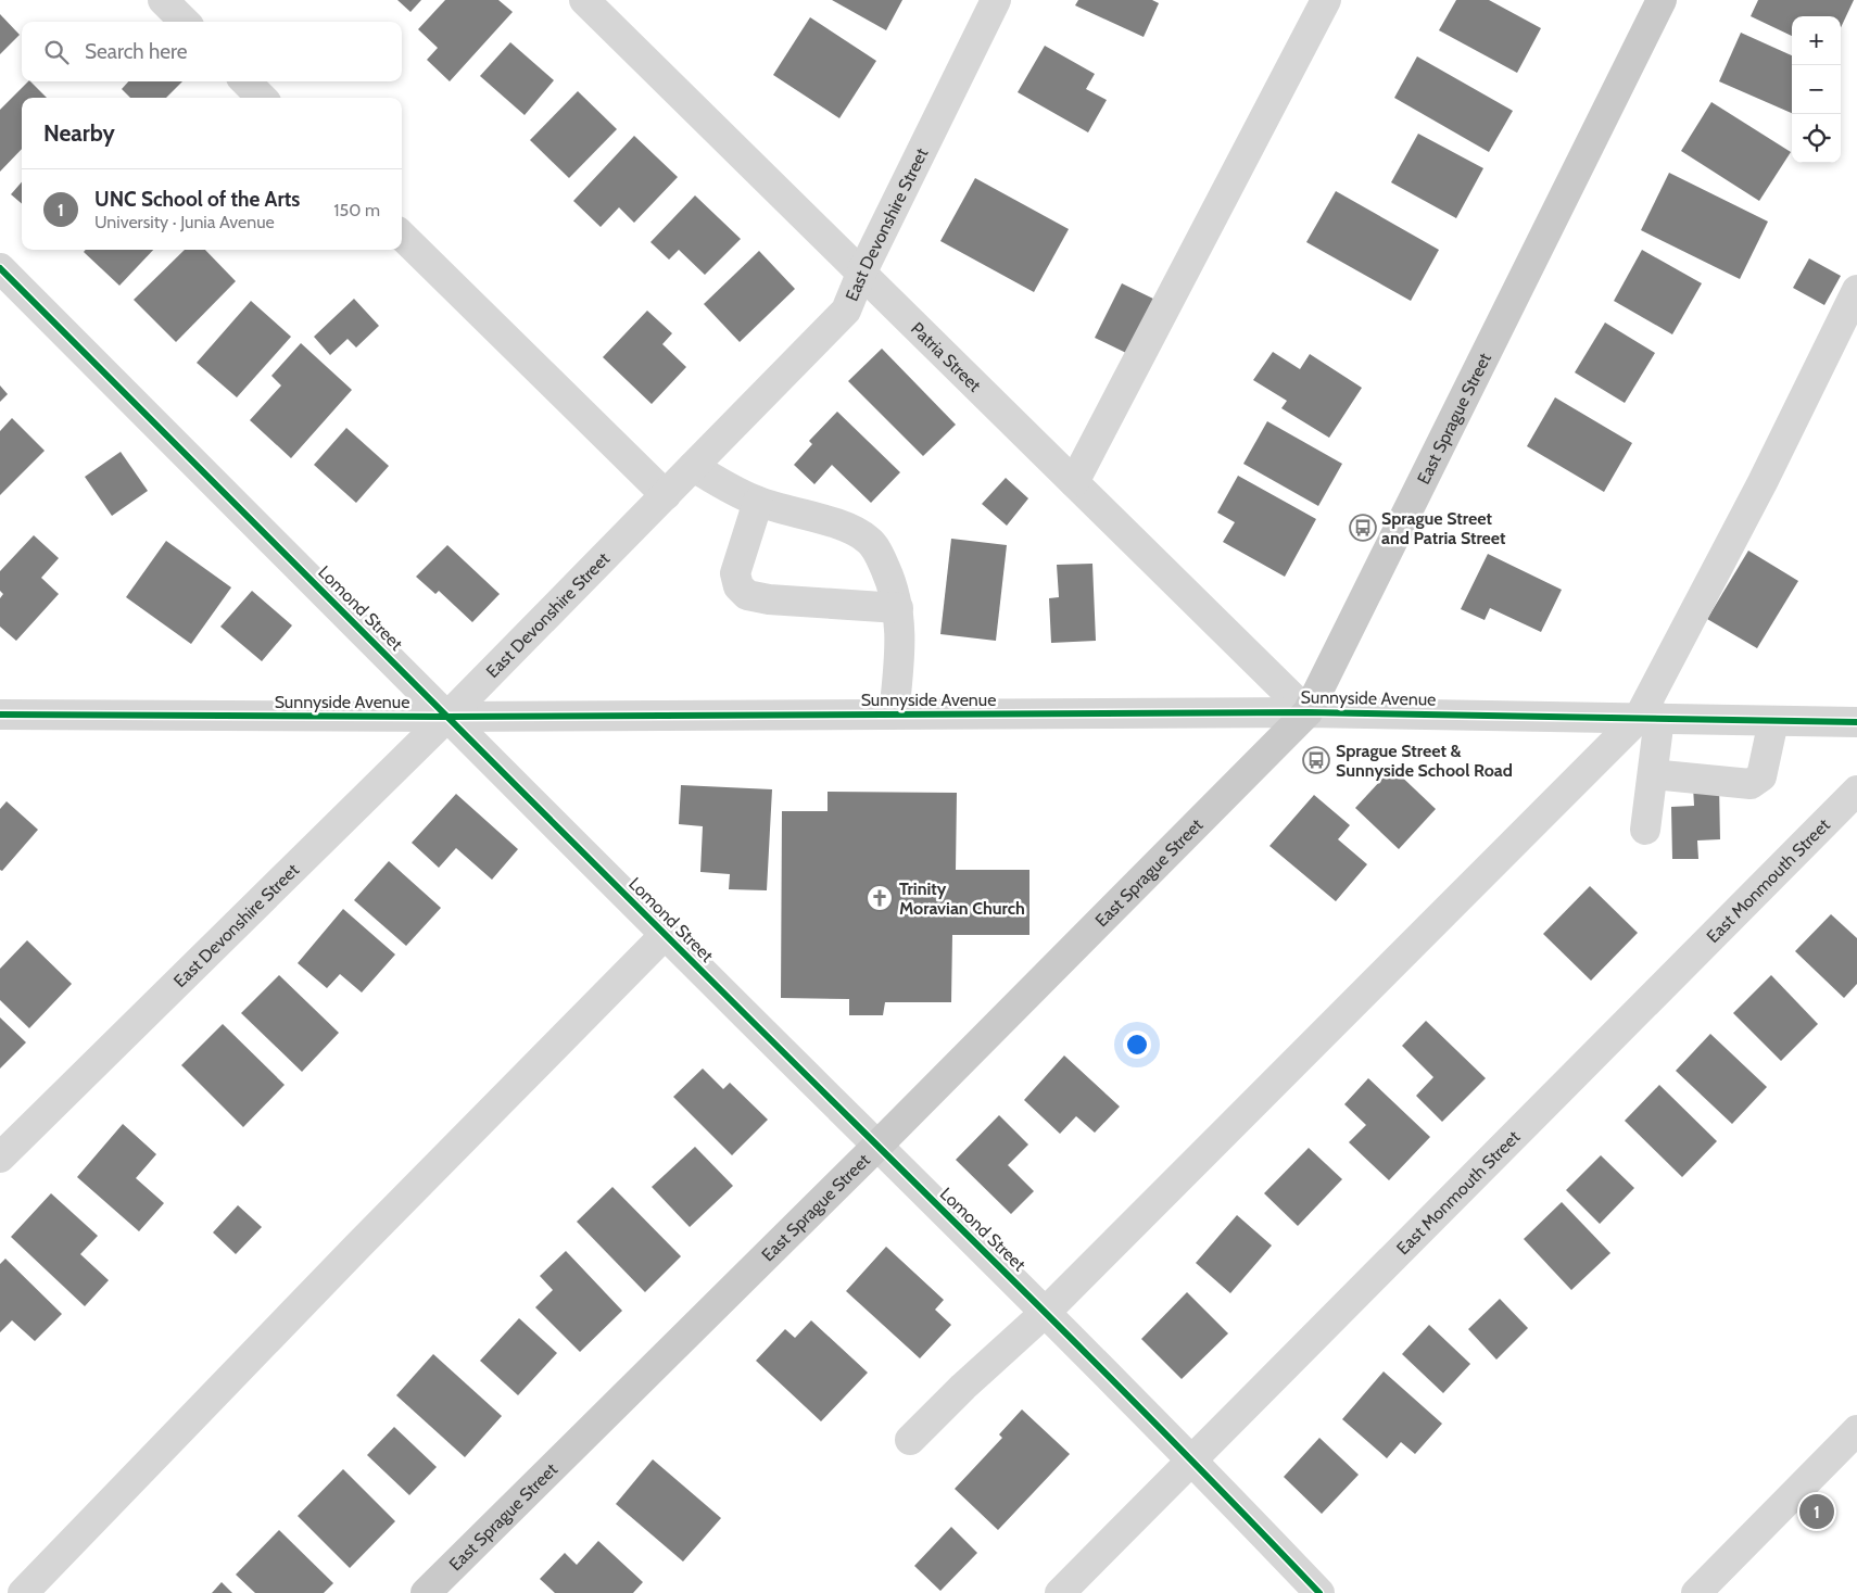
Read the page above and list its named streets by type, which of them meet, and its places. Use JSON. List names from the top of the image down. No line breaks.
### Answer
{"streets":{"main road":["East Sprague Street"],"street":["East Devonshire Street","Patria Street","Lomond Street","Sunnyside Avenue","East Monmouth Street"]},"crossings":[["East Devonshire Street","Patria Street"],["East Devonshire Street","Lomond Street"],["East Devonshire Street","Sunnyside Avenue"],["Patria Street","East Sprague Street"],["Patria Street","Sunnyside Avenue"],["East Sprague Street","Lomond Street"],["East Sprague Street","Sunnyside Avenue"],["Lomond Street","Sunnyside Avenue"],["Lomond Street","East Monmouth Street"]],"places":{"bus stop":["Sprague Street and Patria Street","Sprague Street & Sunnyside School Road"],"church":["Trinity Moravian Church"]},"page":{"map_buttons":["+","−"],"search":"Search here","heading":"Nearby","list":[{"mark":"1","name":"UNC School of the Arts","note":"University · Junia Avenue","value":"150 m"}],"pins":"1"}}
